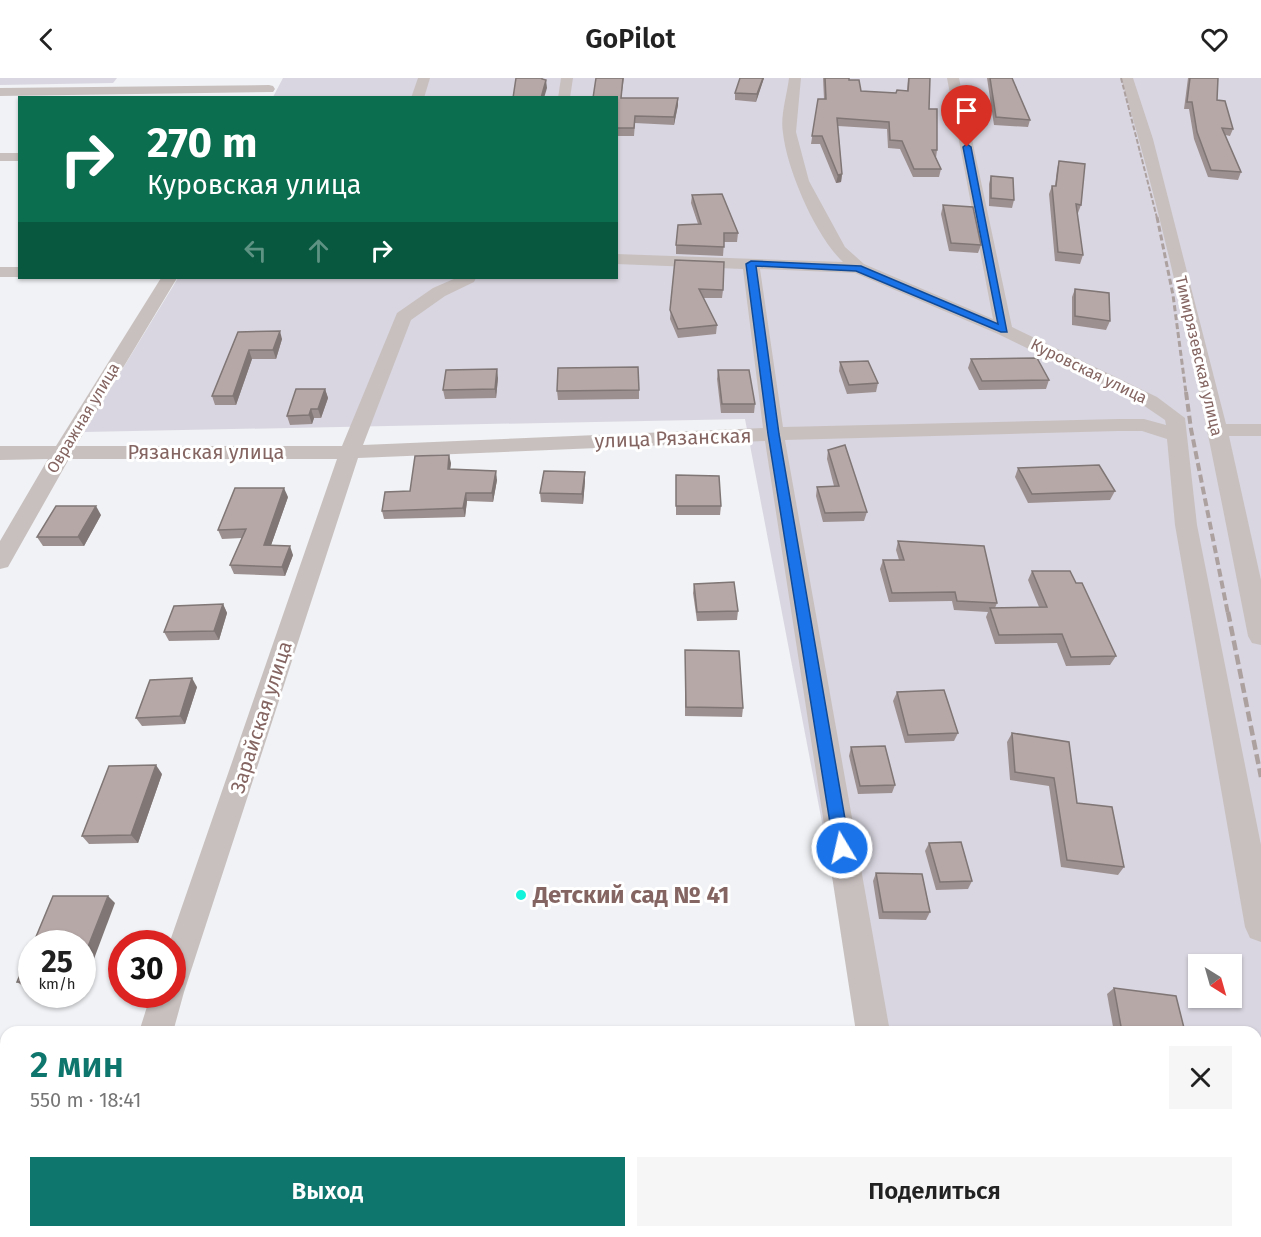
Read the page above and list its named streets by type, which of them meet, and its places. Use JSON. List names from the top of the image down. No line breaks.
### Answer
{"streets":{"street":["Тимирязевская улица","Куровская улица","Овражная улица","улица Рязанская","Рязанская улица","Зарайская улица"]},"crossings":[["Куровская улица","улица Рязанская"],["Овражная улица","Рязанская улица"],["улица Рязанская","Рязанская улица"],["улица Рязанская","Зарайская улица"],["Рязанская улица","Зарайская улица"]],"places":["Детский сад № 41"],"north":"bottom right","page":{"header":"GoPilot","turn":["270 m","Куровская улица"],"speed":"25 km/h","limit":"30","heading":["2 мин","550 m · 18:41"],"buttons":["Выход","Поделиться"]}}
